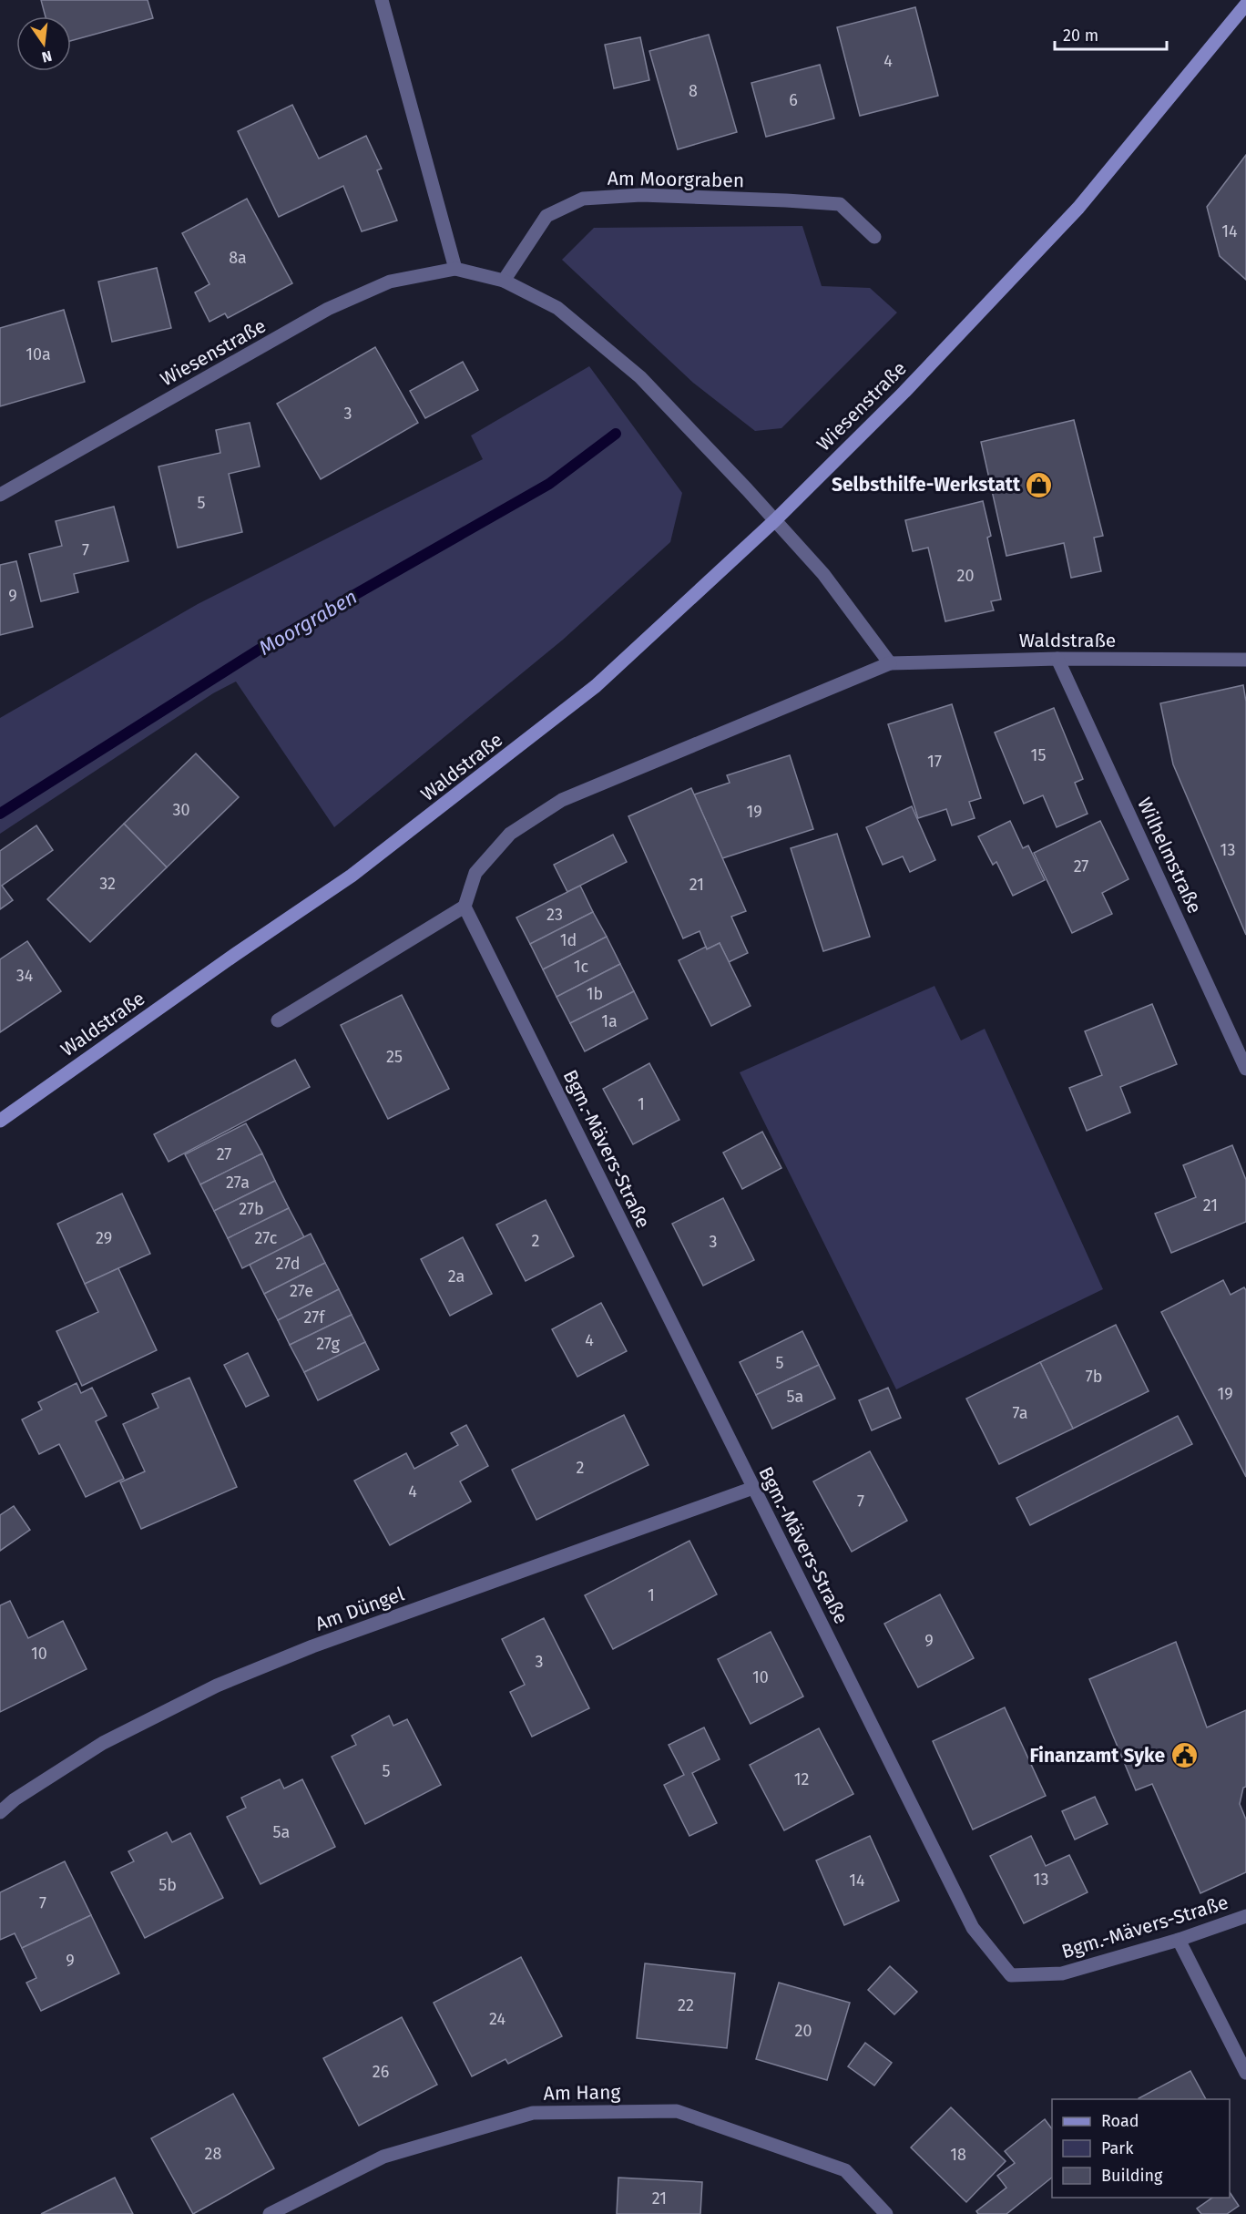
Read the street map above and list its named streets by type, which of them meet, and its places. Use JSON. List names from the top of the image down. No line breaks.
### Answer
{"streets":{"main road":["Wiesenstraße","Waldstraße"],"street":["Am Moorgraben","Wilhelmstraße","Bgm.-Mävers-Straße","Am Düngel","Am Hang"]},"crossings":[["Am Moorgraben","Wiesenstraße"],["Wiesenstraße","Waldstraße"],["Waldstraße","Wilhelmstraße"],["Waldstraße","Bgm.-Mävers-Straße"],["Bgm.-Mävers-Straße","Am Düngel"]],"water":["Moorgraben"],"places":{"shop":["Selbsthilfe-Werkstatt"],"public building":["Finanzamt Syke"]},"house_numbers":["4","8","6","14","8a","10a","3","5","7","20","9","15","17","30","19","13","27","32","21","23","1d","1c","34","1b","1a","25","1","27","27a","21","27b","29","27c","2","3","27d","2a","27e","27f","4","27g","5","7b","19","5a","7a","2","4","7","1","9","10","3","10","5","12","5a","13","14","5b","7","9","22","24","20","26","28","18","21"],"legend":["Road","Park","Building"],"scale_bar":"20 m","north":"bottom"}
